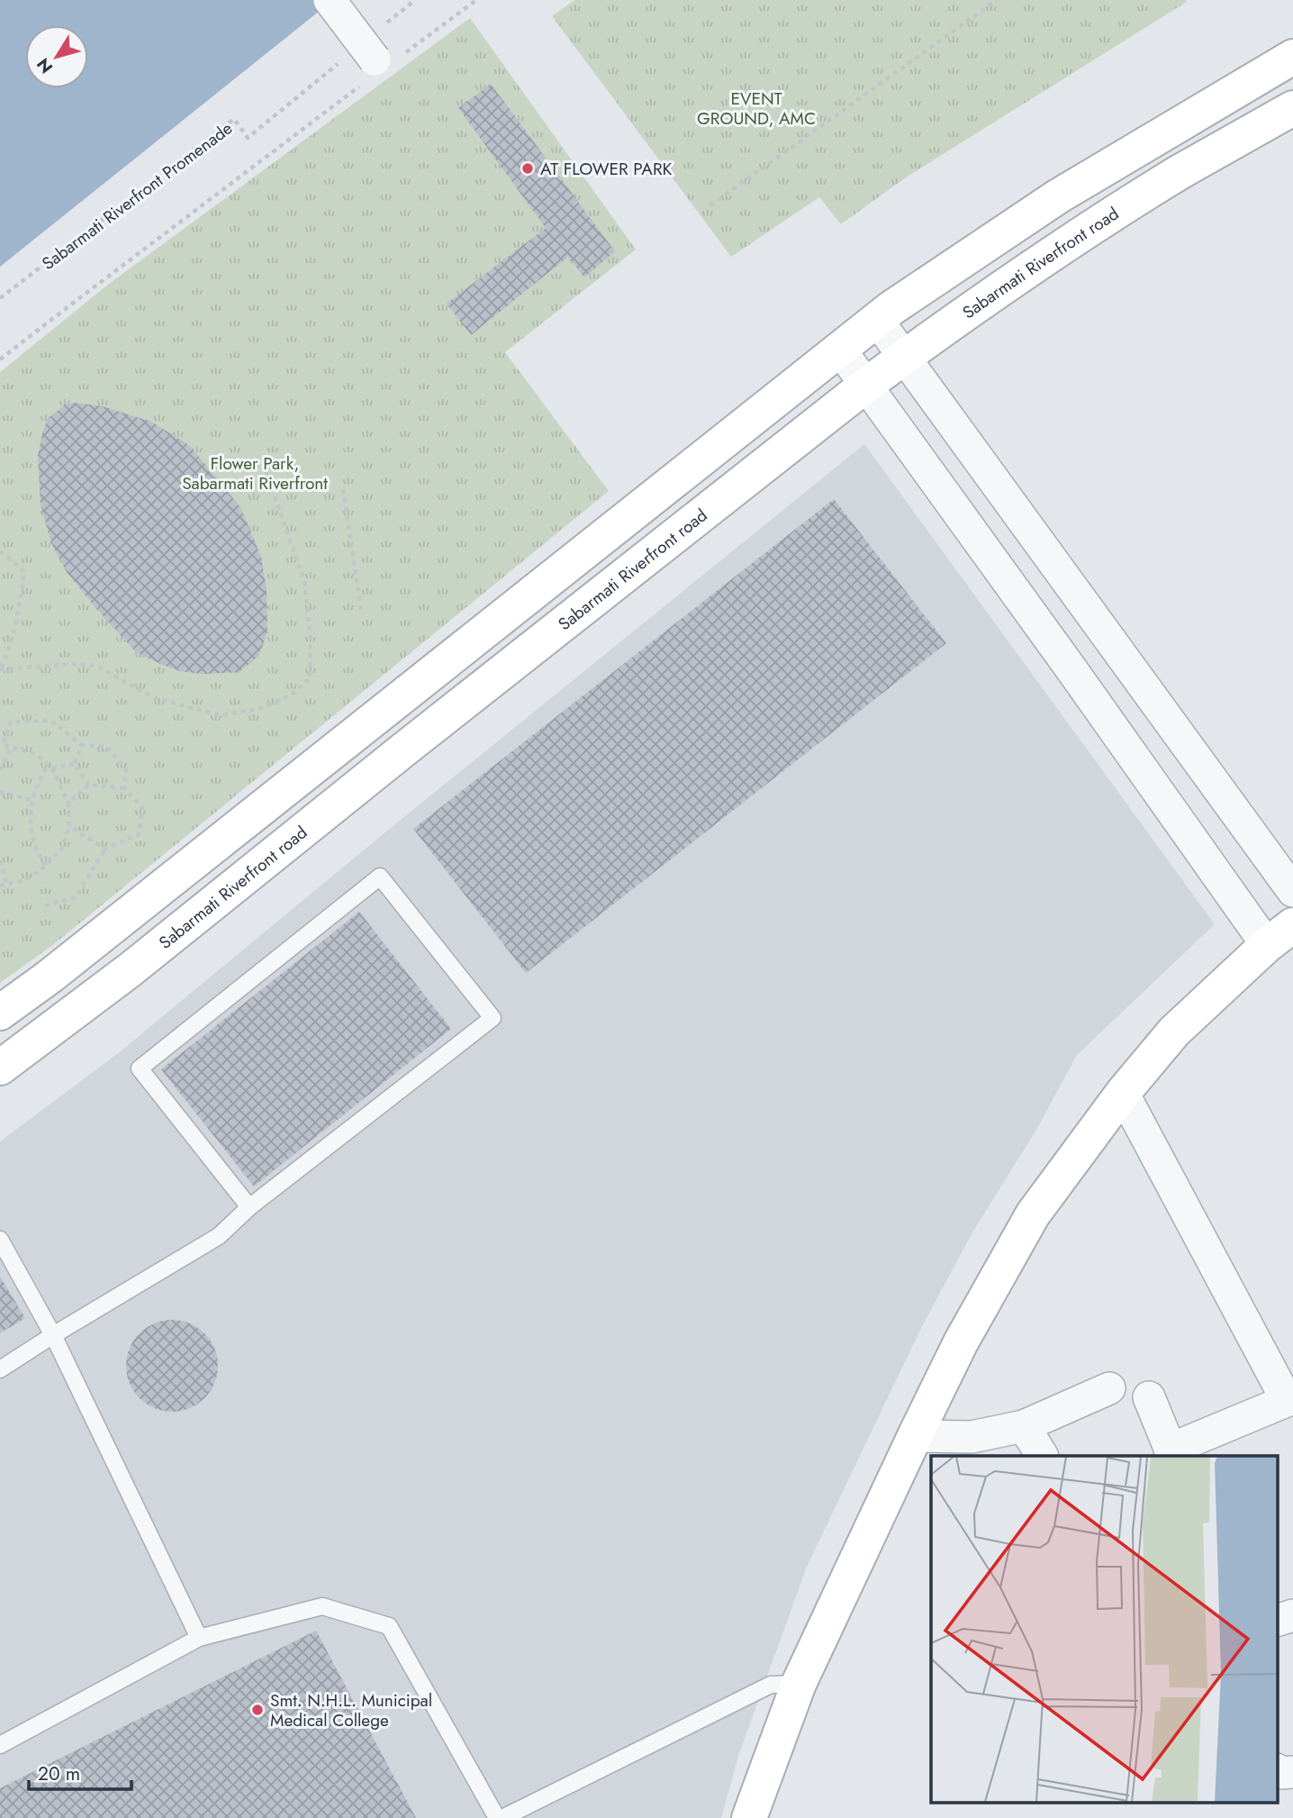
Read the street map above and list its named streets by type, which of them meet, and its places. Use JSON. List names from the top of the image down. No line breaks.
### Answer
{"streets":{"street":["Sabarmati Riverfront road"],"path":["Sabarmati Riverfront Promenade"]},"parks":["EVENT GROUND, AMC","Flower Park, Sabarmati Riverfront"],"places":["AT FLOWER PARK","Smt. N.H.L. Municipal Medical College"],"scale_bar":"20 m","north":"bottom left"}
